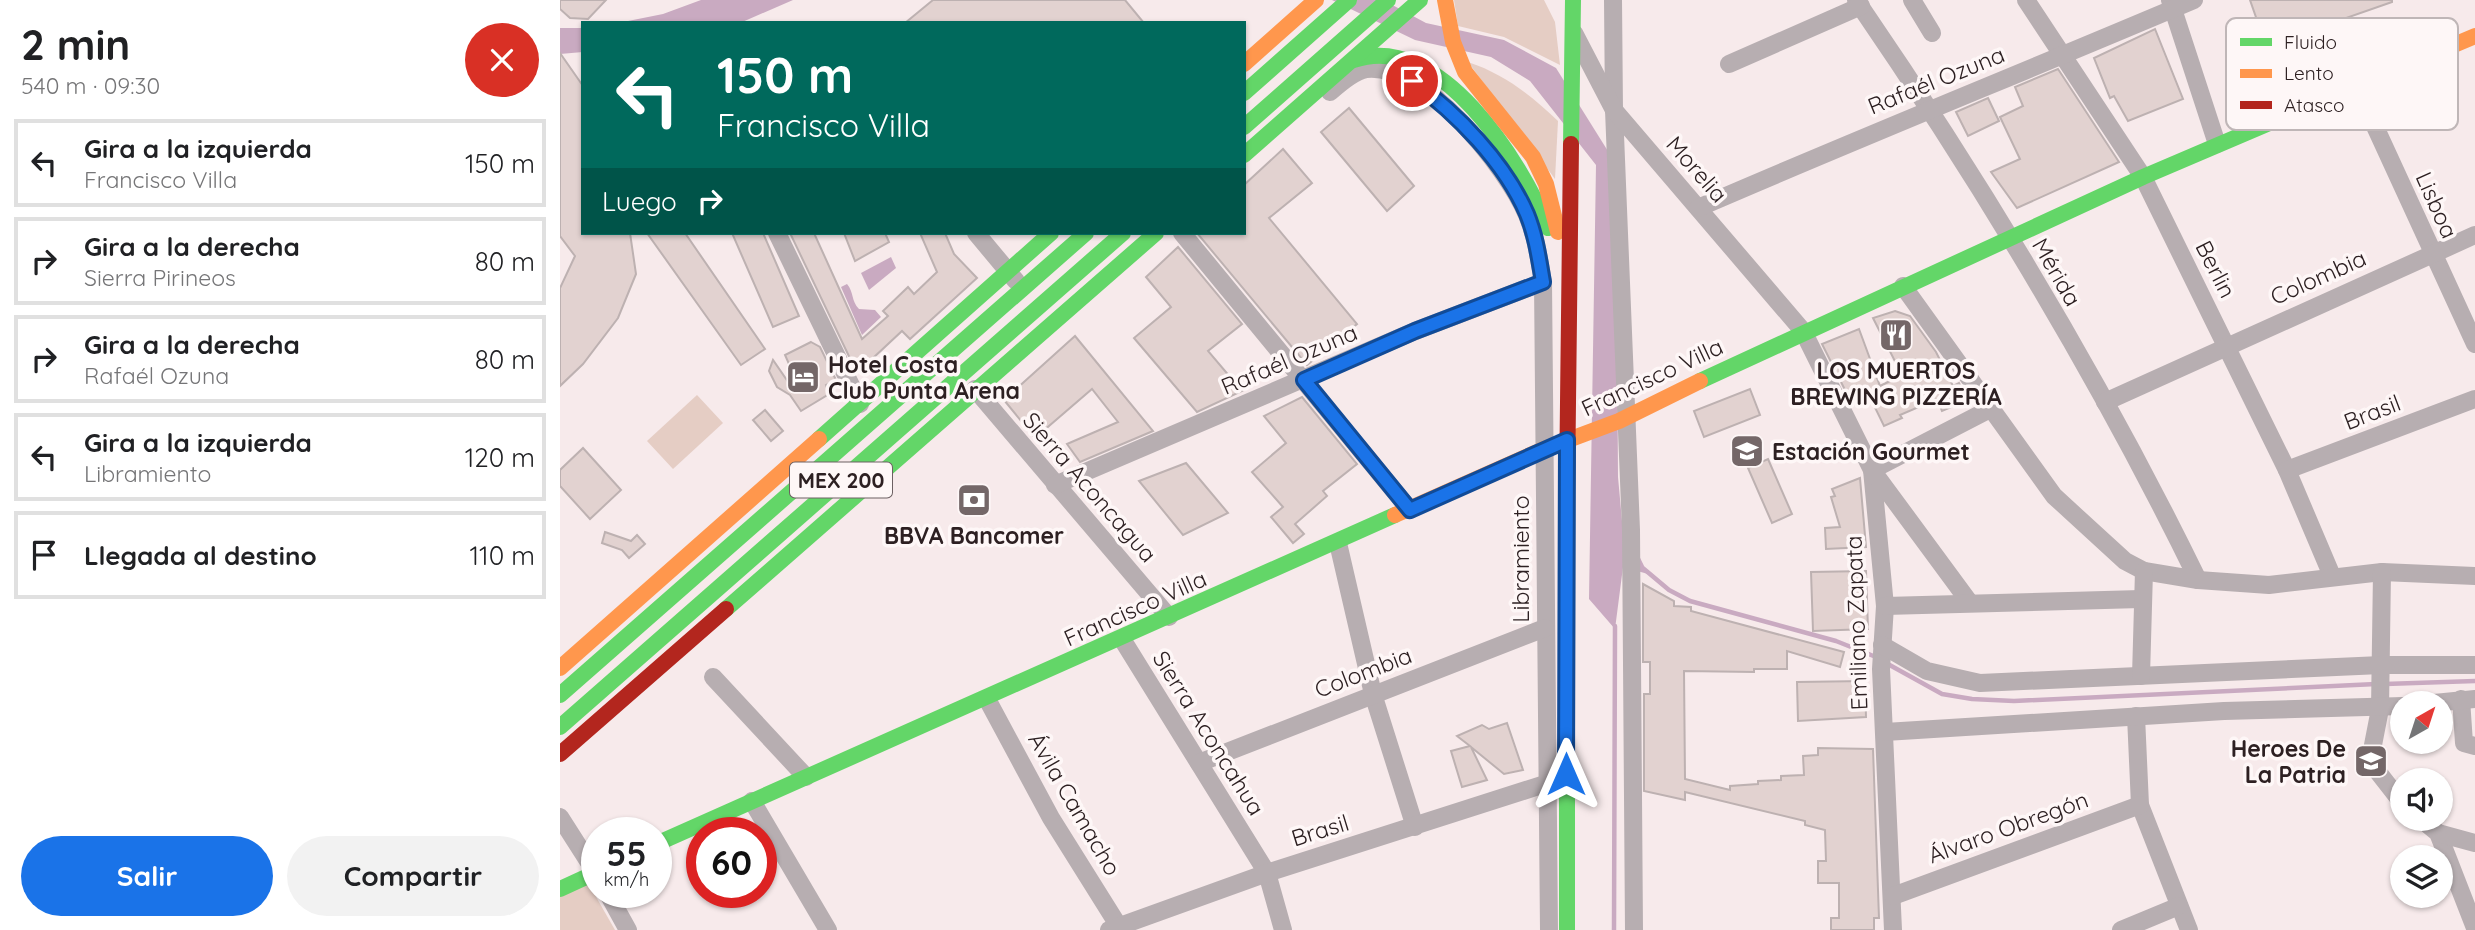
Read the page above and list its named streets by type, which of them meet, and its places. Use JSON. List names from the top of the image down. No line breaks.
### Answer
{"streets":{"main road":["Francisco Villa","MEX 200"],"street":["Rafaél Ozuna","Morelia","Lisboa","Berlin","Mérida","Colombia","Brasil","Sierra Aconcagua","Libramiento","Emiliano Zapata","Sierra Aconcahua","Ávila Camacho","Álvaro Obregón"]},"crossings":[["Rafaél Ozuna","Morelia"],["Rafaél Ozuna","Berlin"],["Rafaél Ozuna","Mérida"],["Rafaél Ozuna","Sierra Aconcagua"],["Rafaél Ozuna","Libramiento"],["Morelia","Francisco Villa"],["Morelia","Emiliano Zapata"],["Lisboa","Colombia"],["Berlin","Colombia"],["Berlin","Francisco Villa"],["Berlin","Brasil"],["Mérida","Colombia"],["Mérida","Francisco Villa"],["Colombia","Libramiento"],["Colombia","Sierra Aconcahua"],["Francisco Villa","Sierra Aconcagua"],["Francisco Villa","Libramiento"],["Francisco Villa","Emiliano Zapata"],["Francisco Villa","Sierra Aconcahua"],["Francisco Villa","Ávila Camacho"],["Brasil","Libramiento"],["Brasil","Sierra Aconcahua"],["Brasil","Ávila Camacho"],["Emiliano Zapata","Álvaro Obregón"]],"places":{"restaurant":["LOS MUERTOS BREWING PIZZERÍA"],"hotel":["Hotel Costa Club Punta Arena"],"school or university":["Estación Gourmet","Heroes De La Patria"],"bank":["BBVA Bancomer"]},"legend":["Fluido","Lento","Atasco"],"north":"top right","page":{"heading":["2 min","540 m · 09:30"],"turn":["150 m","Francisco Villa"],"list":[{"name":"Gira a la izquierda","note":"Francisco Villa","value":"150 m"},{"name":"Gira a la derecha","note":"Sierra Pirineos","value":"80 m"},{"name":"Gira a la derecha","note":"Rafaél Ozuna","value":"80 m"},{"name":"Gira a la izquierda","note":"Libramiento","value":"120 m"},{"name":"Llegada al destino","value":"110 m"}],"then":"Luego","speed":"55 km/h","limit":"60","buttons":["Salir","Compartir"]}}
